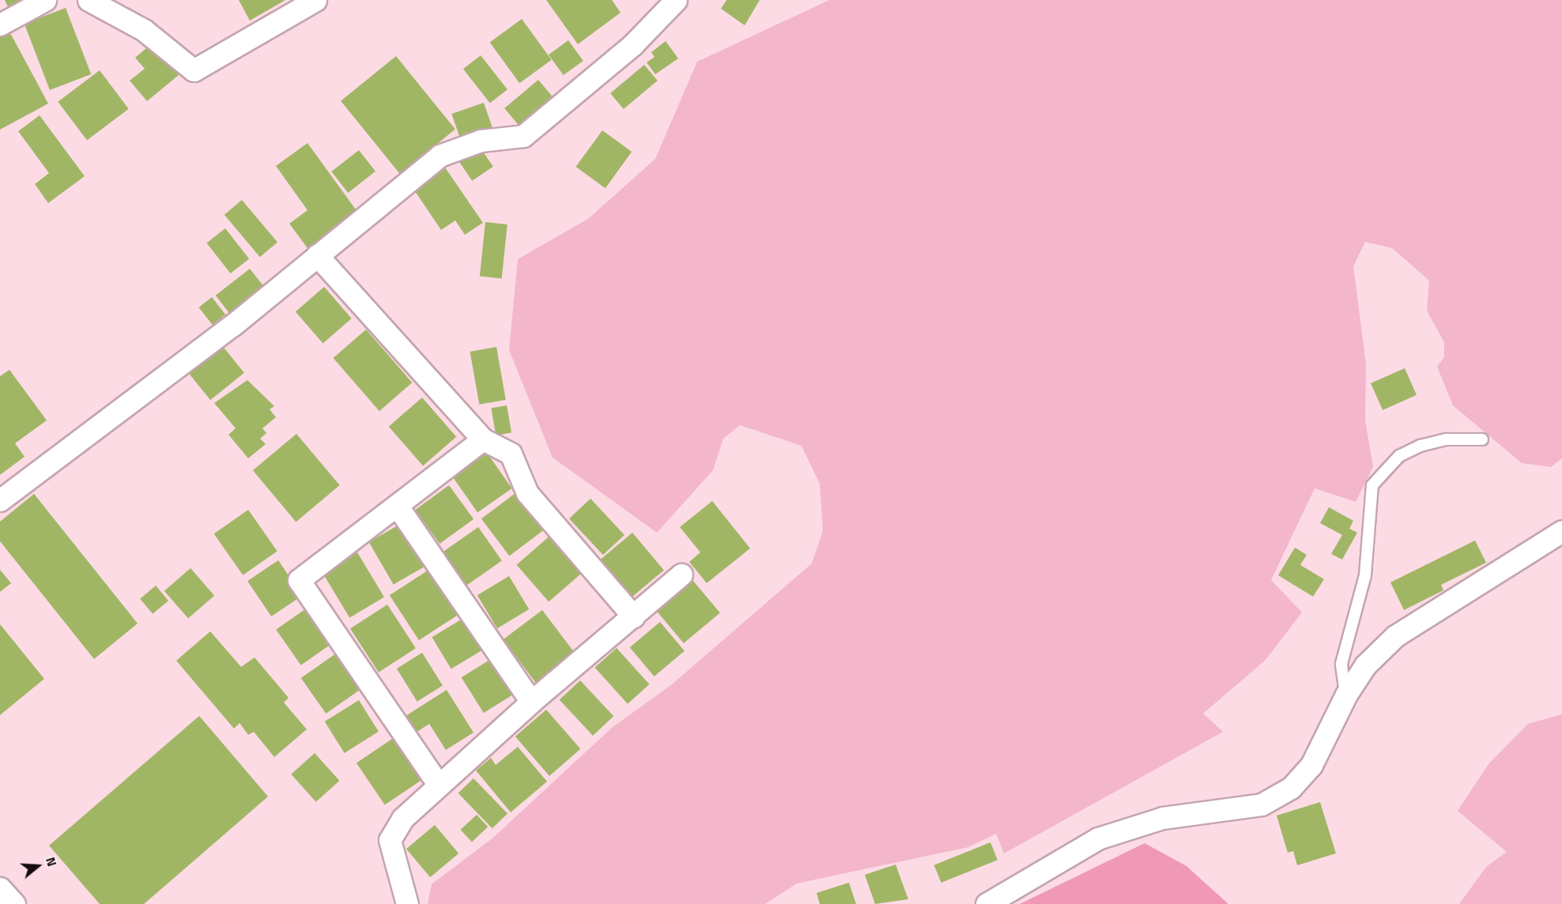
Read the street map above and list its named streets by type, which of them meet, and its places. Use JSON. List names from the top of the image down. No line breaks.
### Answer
{"north":"right"}
